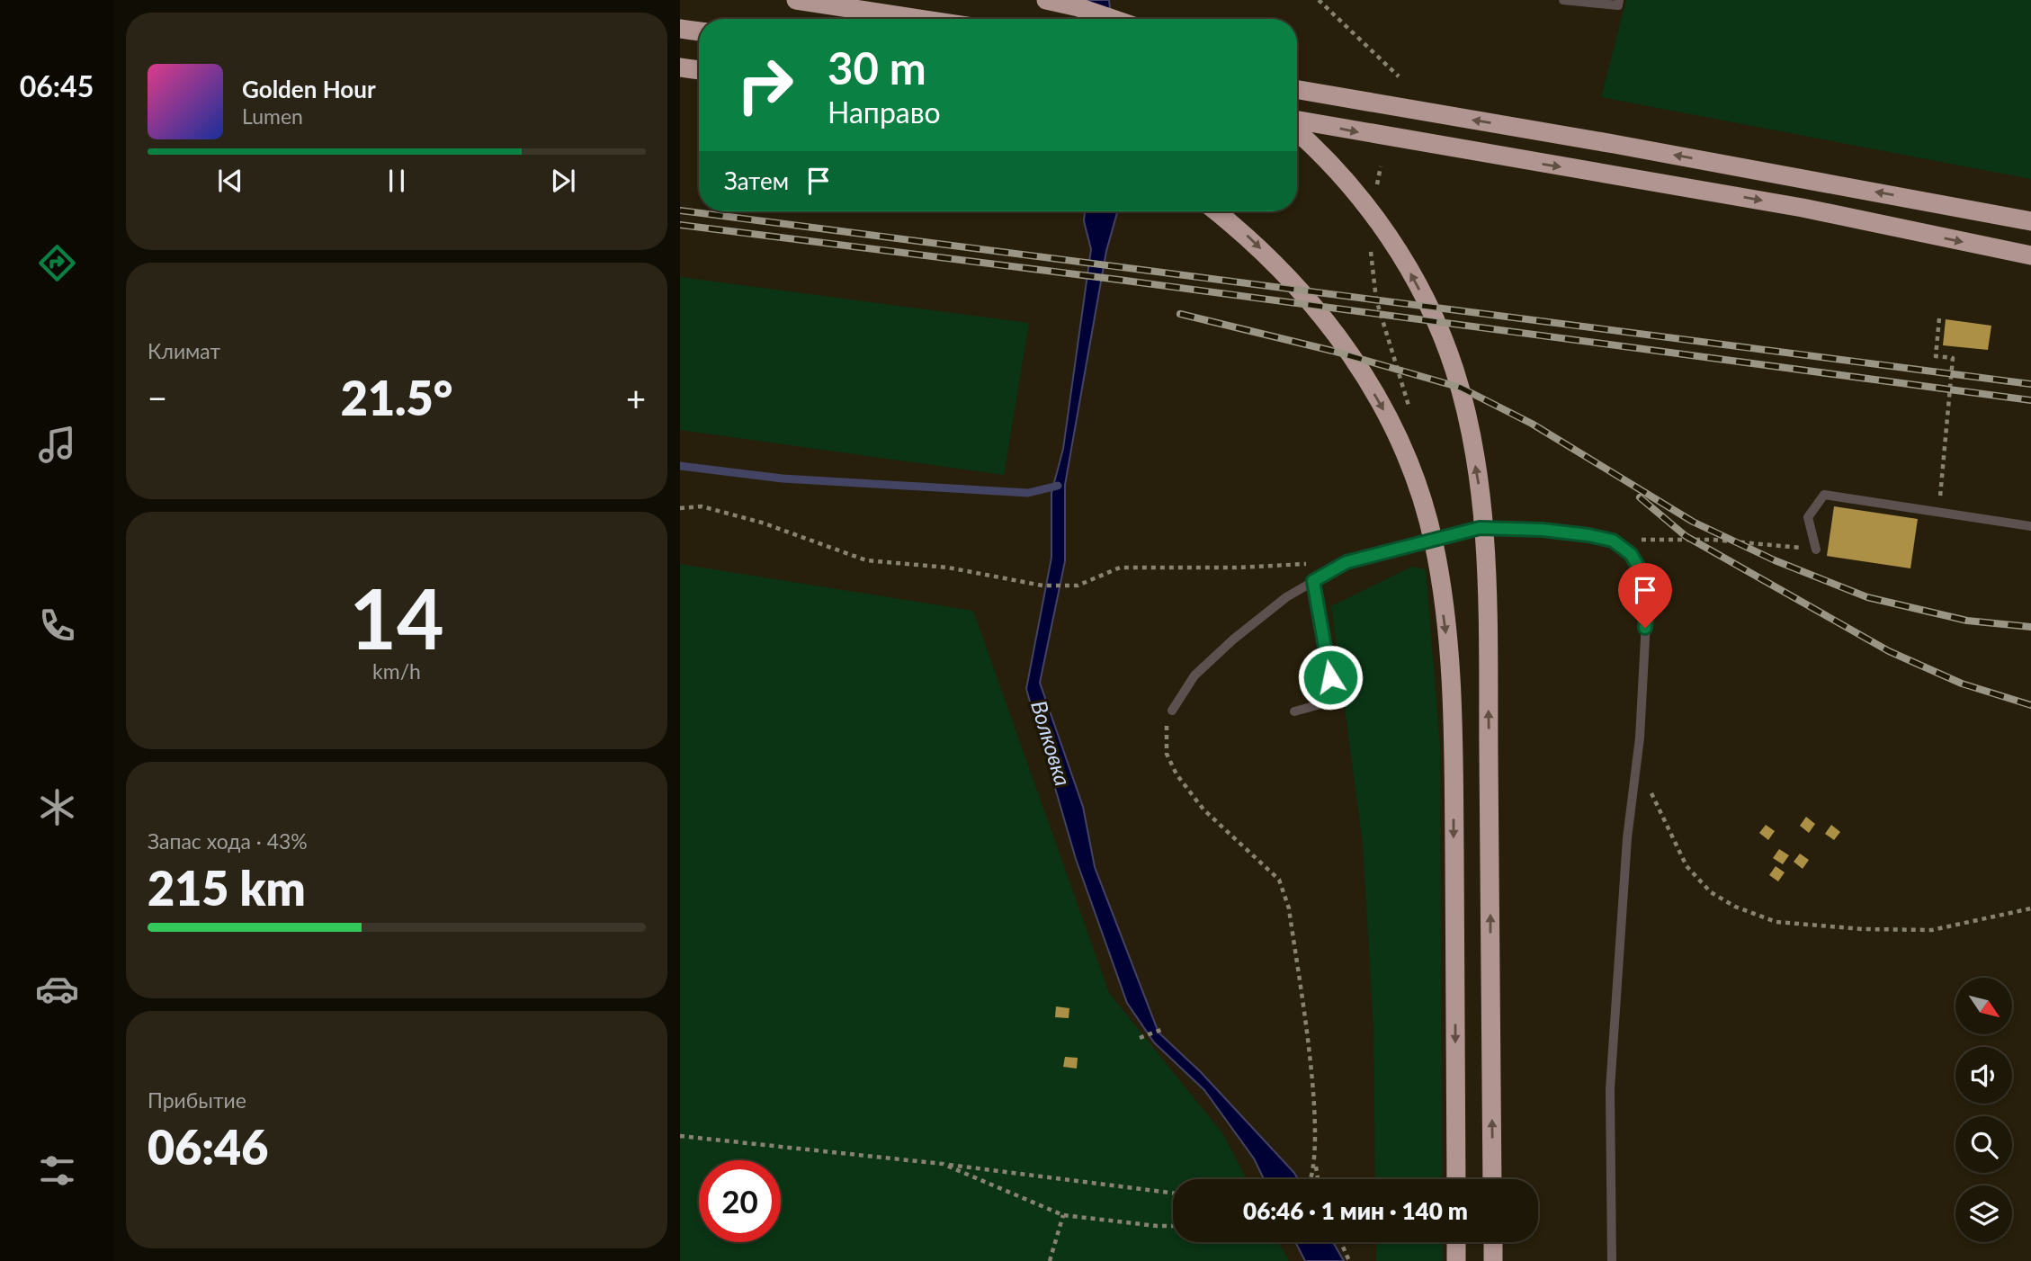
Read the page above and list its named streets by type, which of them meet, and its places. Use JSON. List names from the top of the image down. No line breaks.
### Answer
{"water":["Волковка"],"north":"bottom right","page":{"tabs":"06:45","turn":["30 m","Направо"],"song":["Golden Hour","Lumen"],"then":"Затем","tile":["Климат",["14","km/h"],["Запас хода · 43%","215 km"],["Прибытие","06:46"]],"heat":["−","21.5°","+"],"limit":"20","trip":"06:46 · 1 мин · 140 m"}}
